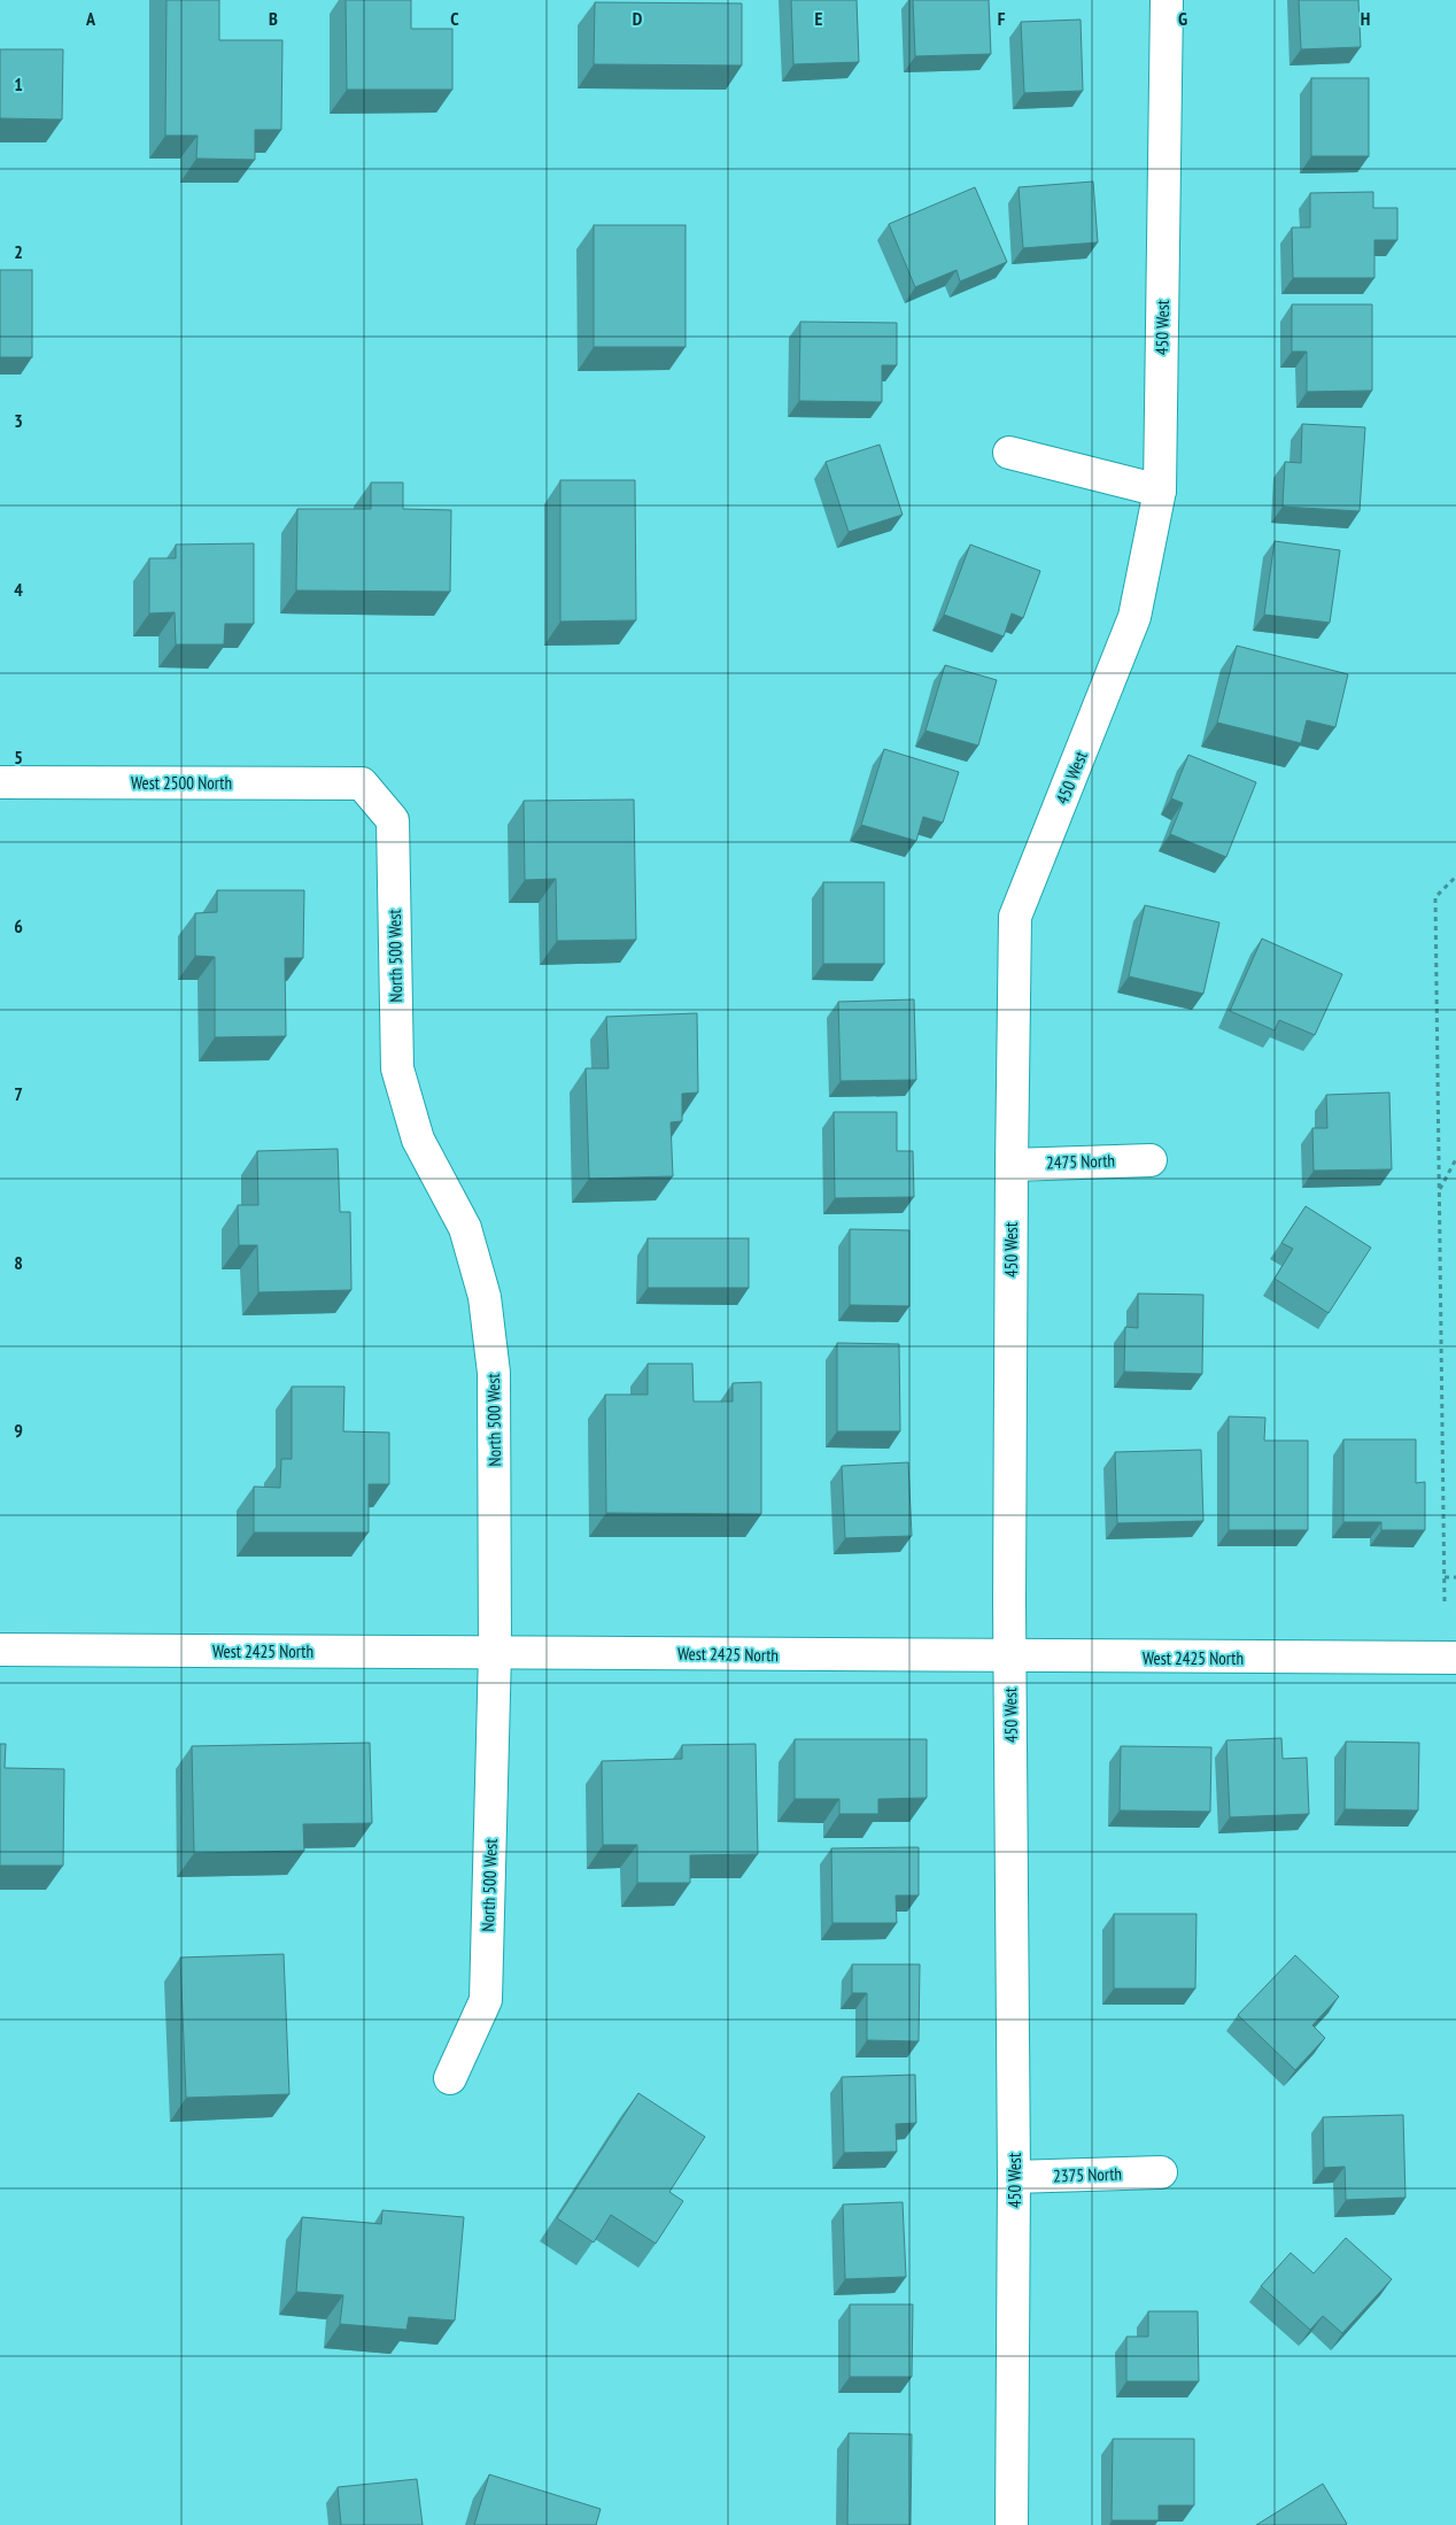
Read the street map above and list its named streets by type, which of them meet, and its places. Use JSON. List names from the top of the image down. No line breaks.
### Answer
{"streets":{"street":["450 West","West 2500 North","North 500 West","2475 North","West 2425 North","2375 North"]},"crossings":[["450 West","2475 North"],["450 West","West 2425 North"],["450 West","2375 North"],["West 2500 North","North 500 West"],["North 500 West","West 2425 North"]],"grid":{"columns":["A","B","C","D","E","F","G","H"],"rows":["1","2","3","4","5","6","7","8","9"]}}
